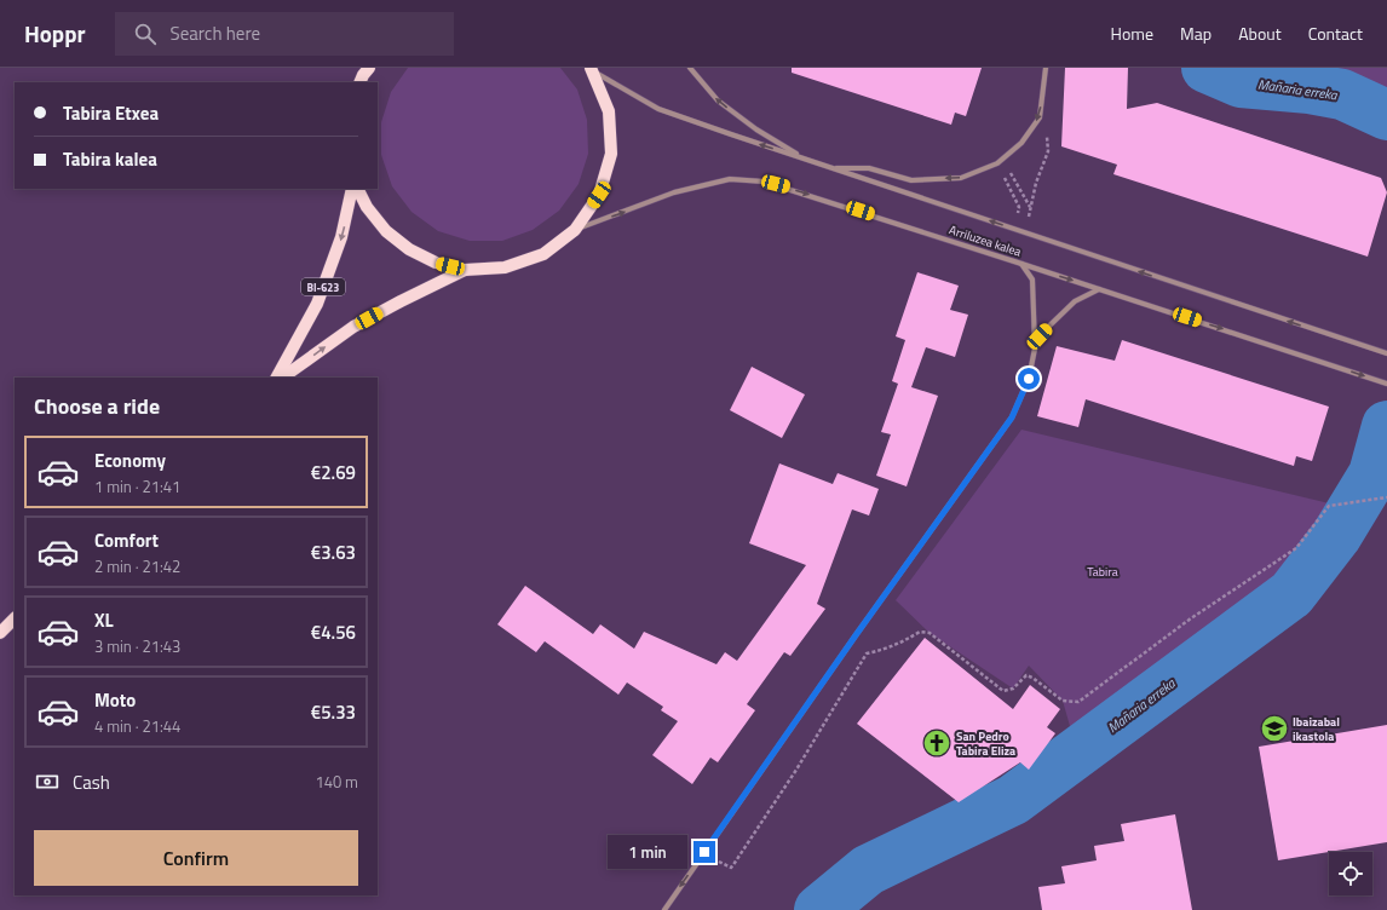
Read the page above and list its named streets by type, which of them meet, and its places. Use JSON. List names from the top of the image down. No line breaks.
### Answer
{"streets":{"main road":["BI-623"],"street":["Arriluzea kalea"]},"water":["Mañaria erreka"],"parks":["Tabira"],"places":{"school or university":["Ibaizabal ikastola"],"church":["San Pedro Tabira Eliza"]},"page":{"header":"Hoppr","search":"Search here","nav":["Home","Map","About","Contact"],"banner":["Tabira Etxea","Tabira kalea"],"heading":"Choose a ride","list":[{"name":"Economy","note":"1 min · 21:41","value":"€2.69"},{"name":"Comfort","note":"2 min · 21:42","value":"€3.63"},{"name":"XL","note":"3 min · 21:43","value":"€4.56"},{"name":"Moto","note":"4 min · 21:44","value":"€5.33"}],"pay":["Cash","140 m"],"buttons":"Confirm","bubble":"1 min"}}
